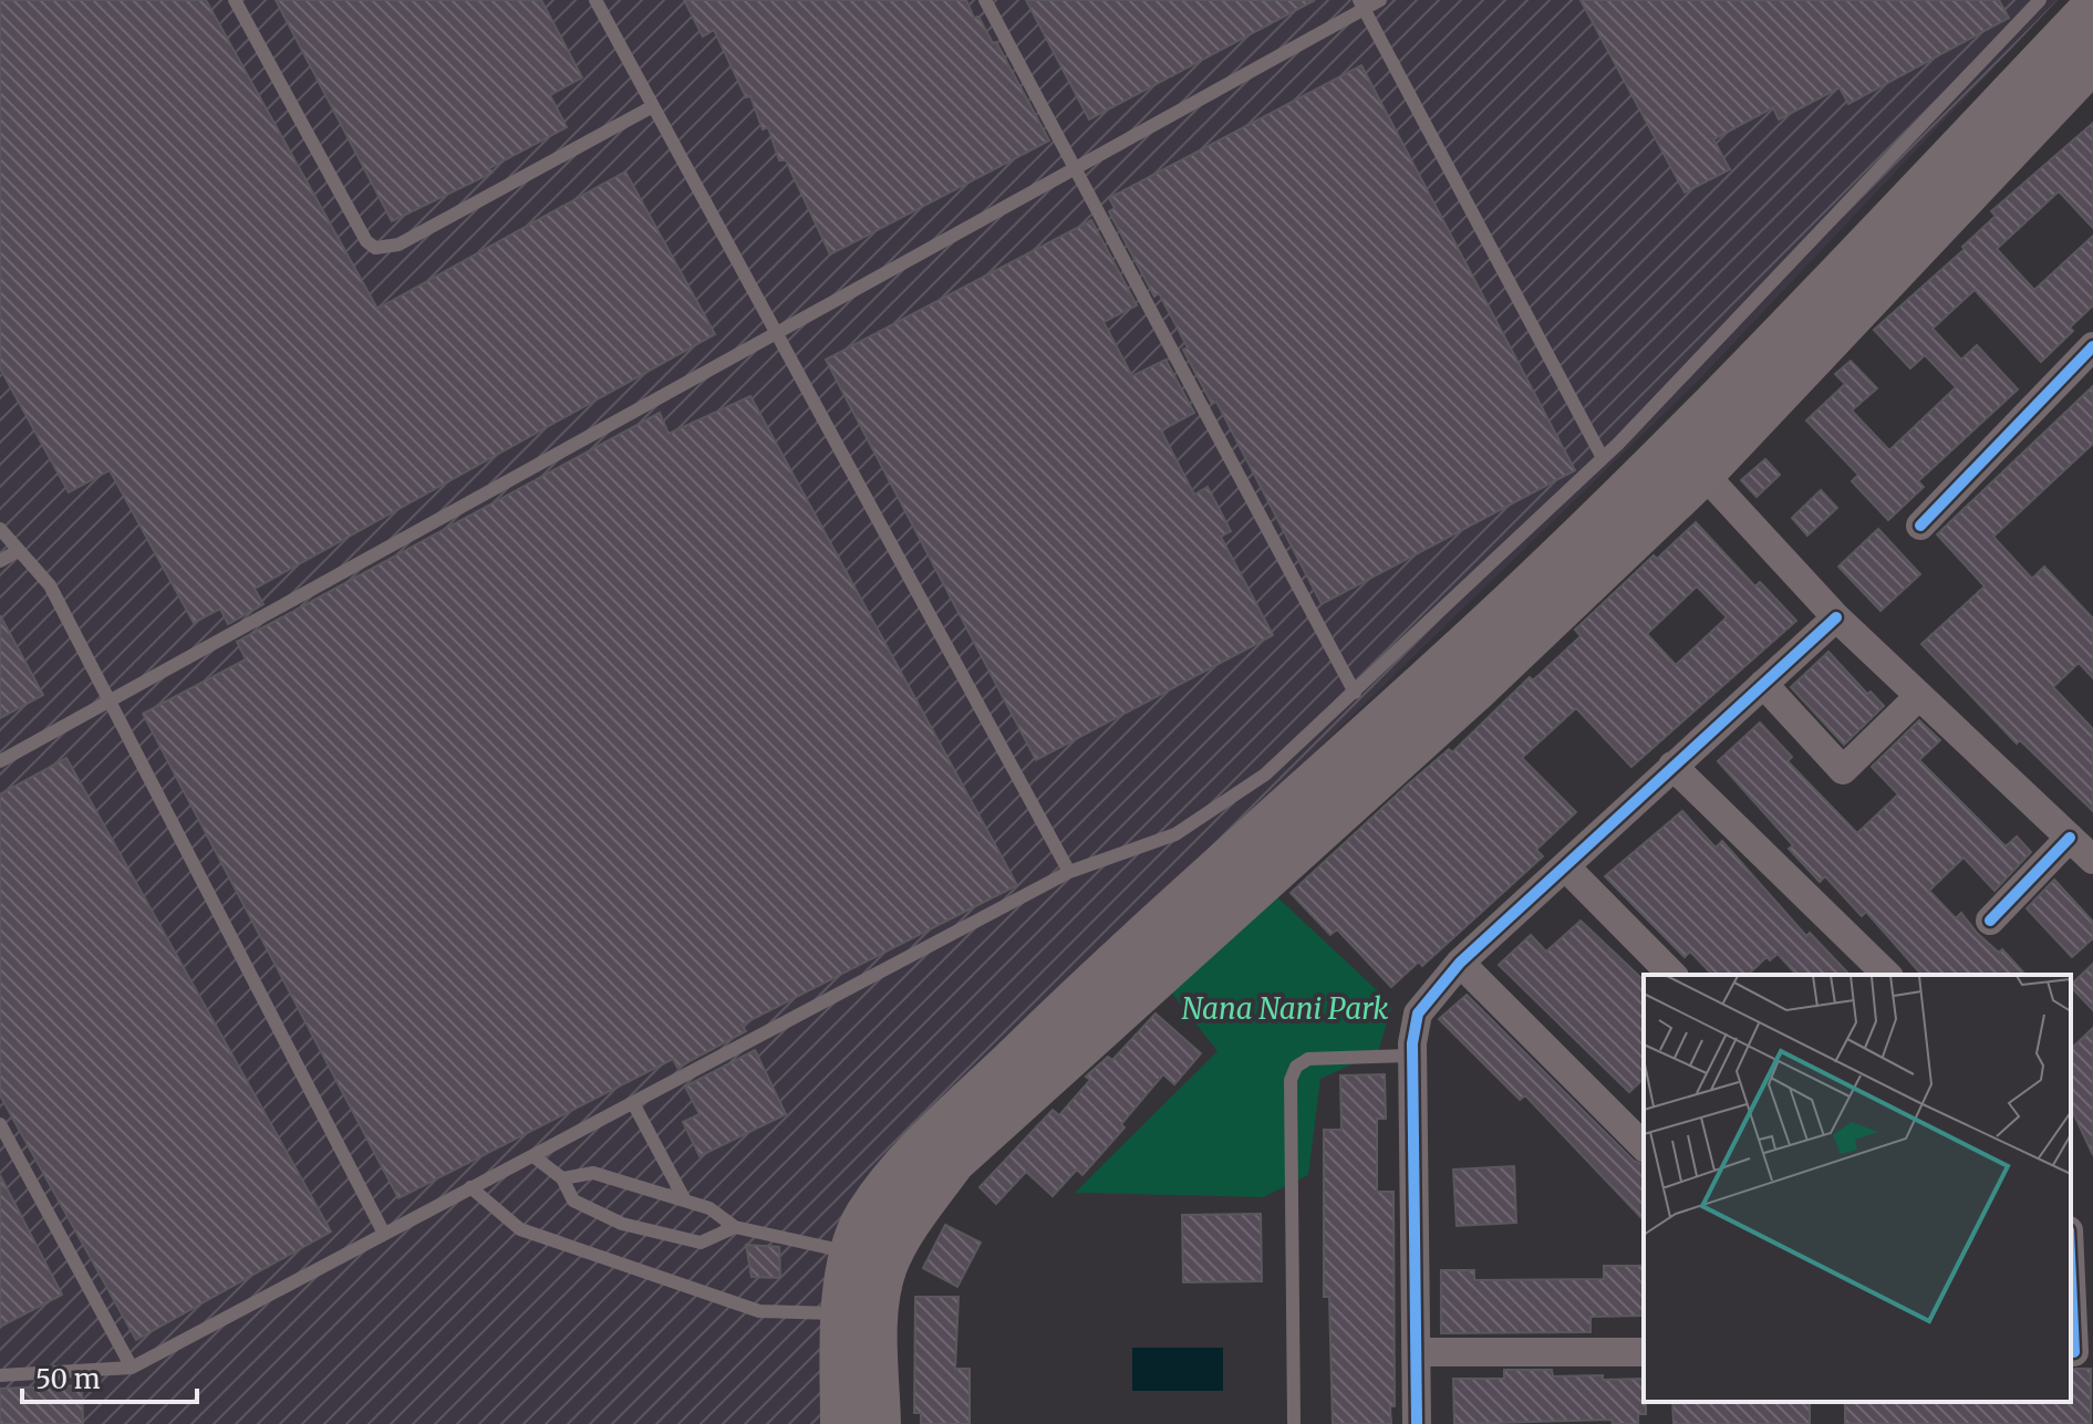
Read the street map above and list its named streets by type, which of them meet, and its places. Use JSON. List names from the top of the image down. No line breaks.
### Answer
{"parks":["Nana Nani Park"],"scale_bar":"50 m"}
